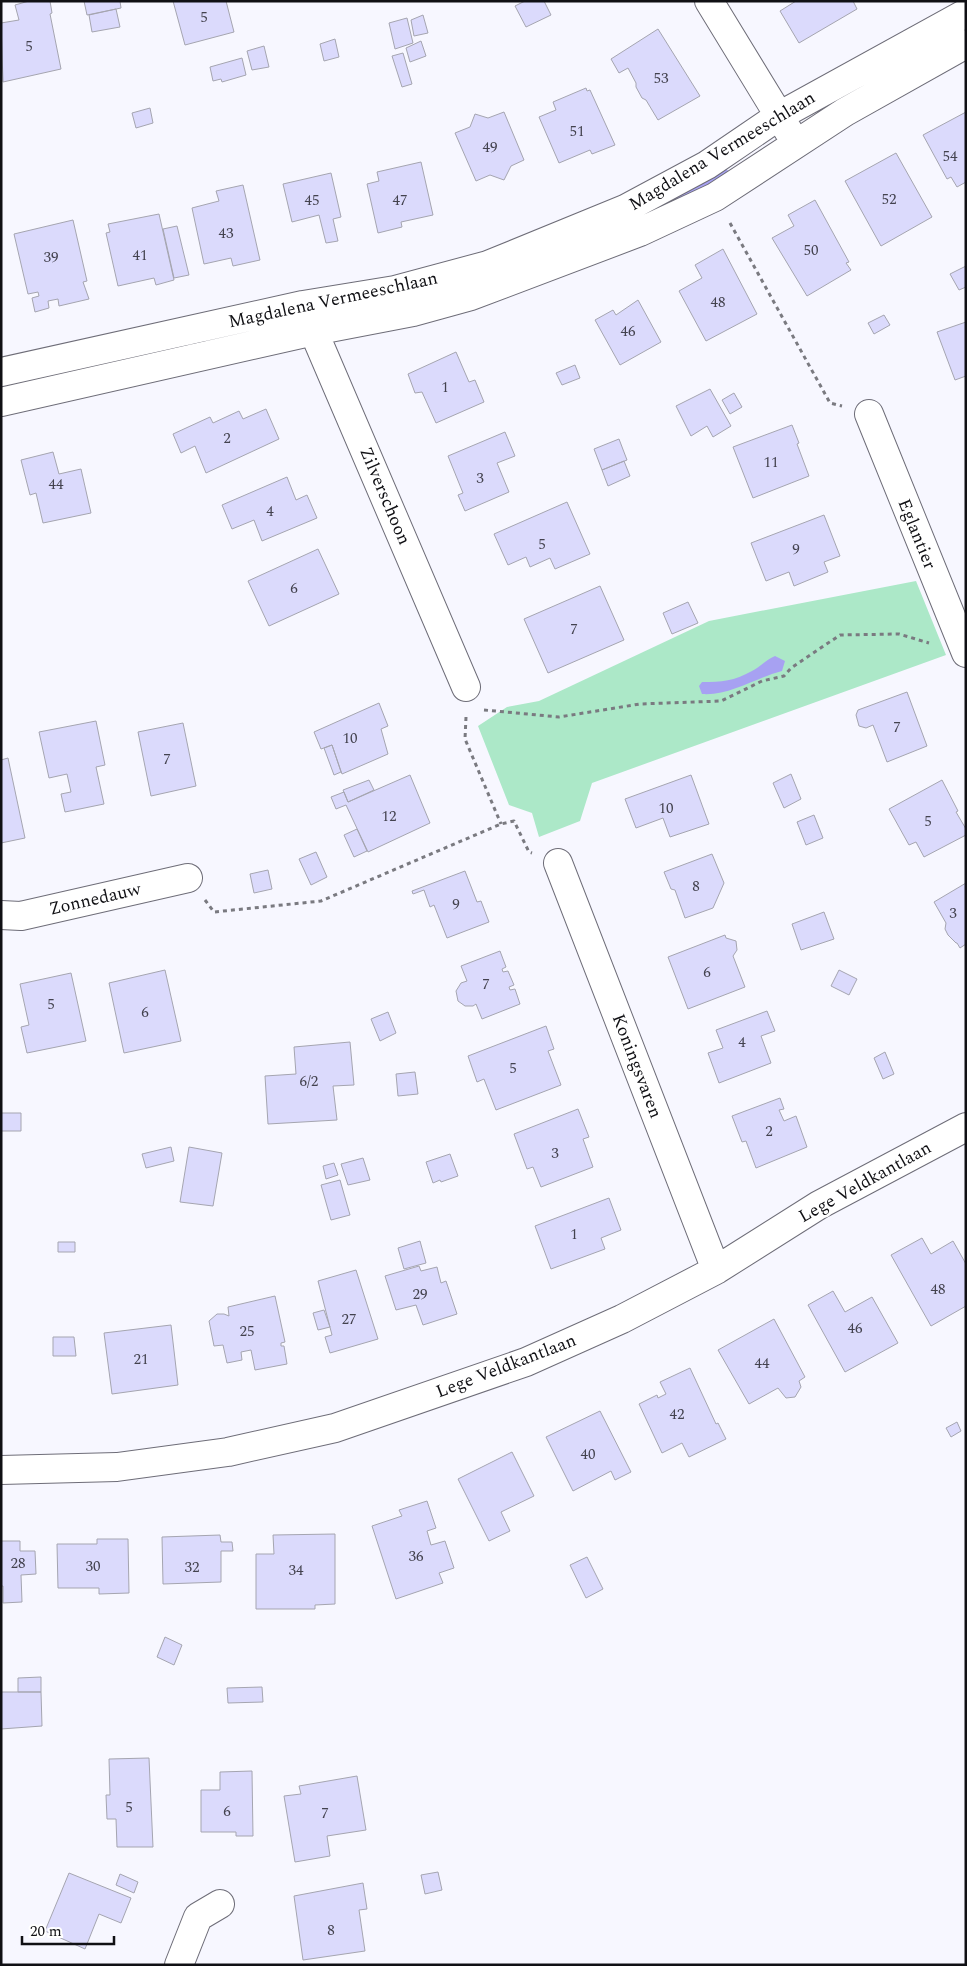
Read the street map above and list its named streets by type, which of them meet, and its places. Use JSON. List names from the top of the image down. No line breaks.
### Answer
{"streets":{"street":["Magdalena Vermeeschlaan","Zilverschoon","Eglantier","Zonnedauw","Koningsvaren","Lege Veldkantlaan"]},"crossings":[["Magdalena Vermeeschlaan","Zilverschoon"],["Koningsvaren","Lege Veldkantlaan"]],"house_numbers":["5","5","53","51","49","54","52","45","47","43","50","41","39","48","46","1","2","11","3","44","4","5","9","6","7","7","10","7","10","12","5","8","9","3","6","7","5","6","4","5","6/2","2","3","1","48","29","27","46","25","21","44","42","40","36","28","30","32","34","5","6","7","8"],"scale_bar":"20 m"}
